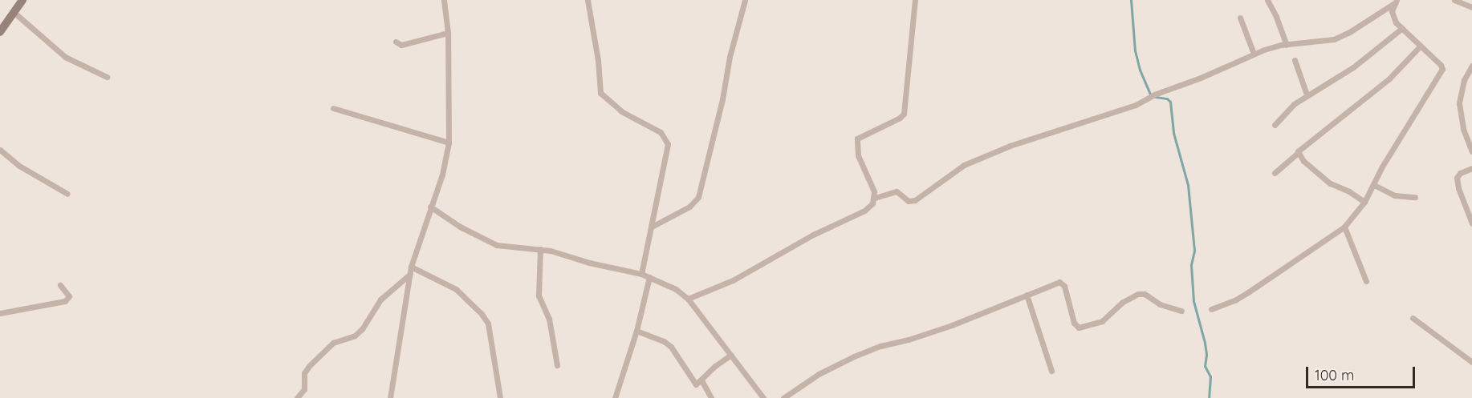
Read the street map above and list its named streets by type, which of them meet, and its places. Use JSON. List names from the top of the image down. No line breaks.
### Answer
{"scale_bar":"100 m"}
